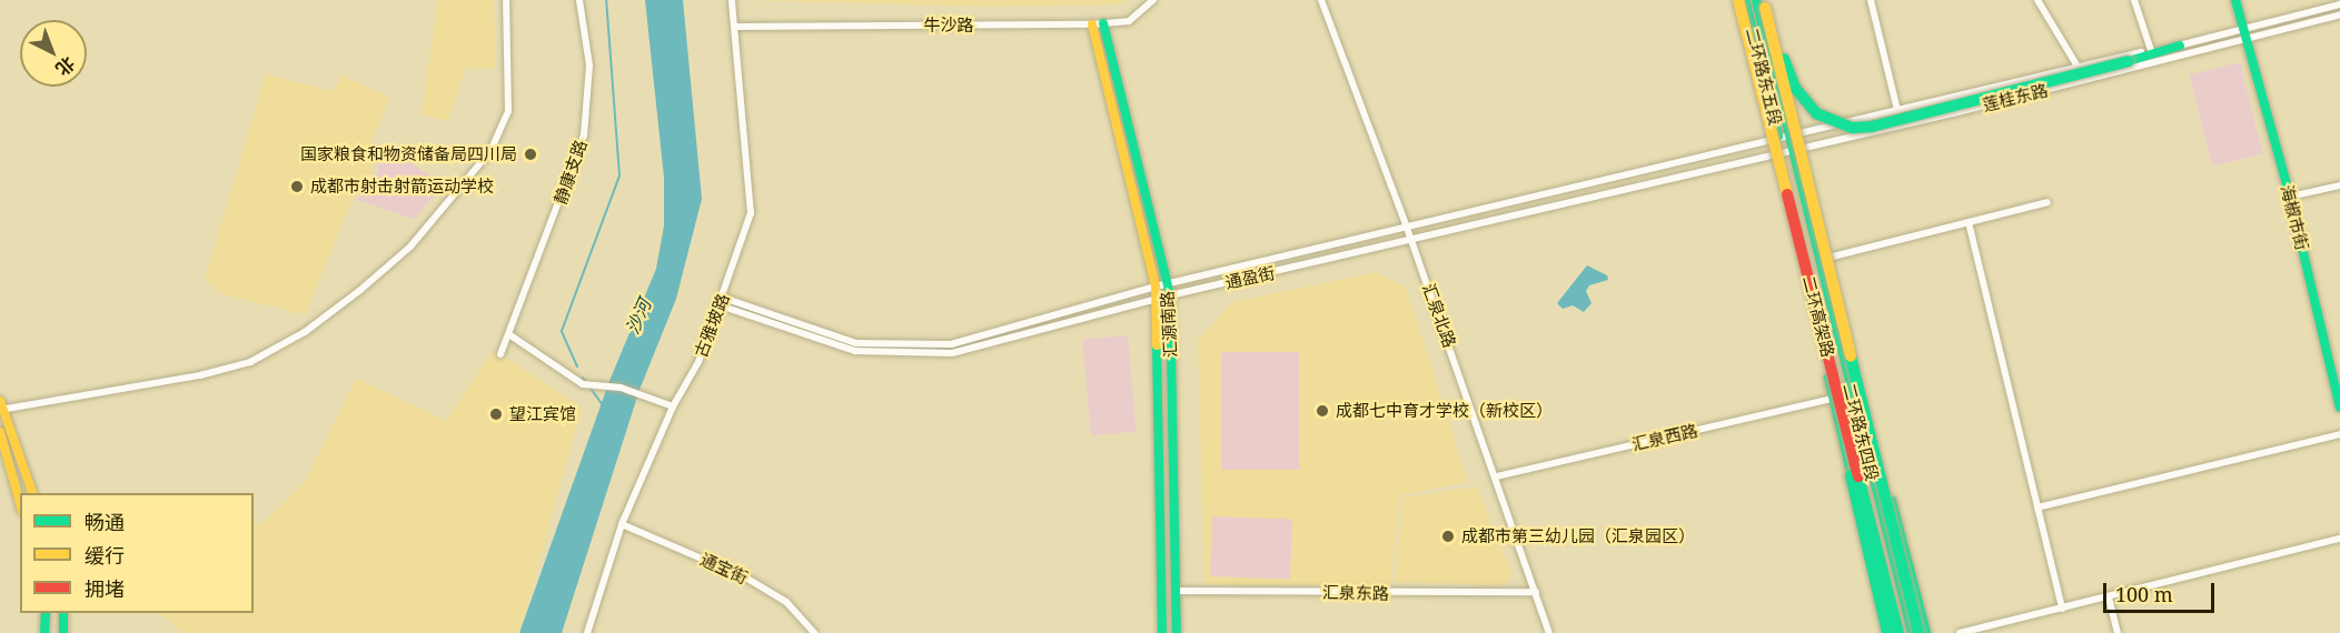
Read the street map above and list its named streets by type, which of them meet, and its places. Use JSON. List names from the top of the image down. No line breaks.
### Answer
{"streets":{"main road":["二环路东五段","海椒市街","二环高架路","汇源南路","二环路东四段"],"street":["牛沙路","莲桂东路","静康支路","通盈街","汇泉北路","古雅坡路","汇泉西路","通宝街","汇泉东路"]},"crossings":[["牛沙路","汇源南路"],["牛沙路","古雅坡路"],["二环路东五段","莲桂东路"],["二环路东五段","通盈街"],["二环路东五段","二环高架路"],["二环路东五段","二环路东四段"],["莲桂东路","海椒市街"],["莲桂东路","通盈街"],["莲桂东路","二环路东四段"],["通盈街","汇泉北路"],["通盈街","汇源南路"],["通盈街","古雅坡路"],["通盈街","二环路东四段"],["汇泉北路","汇泉西路"],["汇泉北路","汇泉东路"],["二环高架路","二环路东四段"],["二环高架路","汇泉西路"],["汇源南路","汇泉东路"],["古雅坡路","通宝街"],["二环路东四段","汇泉西路"]],"water":["沙河"],"places":["国家粮食和物资储备局四川局","成都市射击射箭运动学校","成都七中育才学校（新校区）","望江宾馆","成都市第三幼儿园（汇泉园区）"],"legend":["畅通","缓行","拥堵"],"scale_bar":"100 m","north":"bottom right"}
